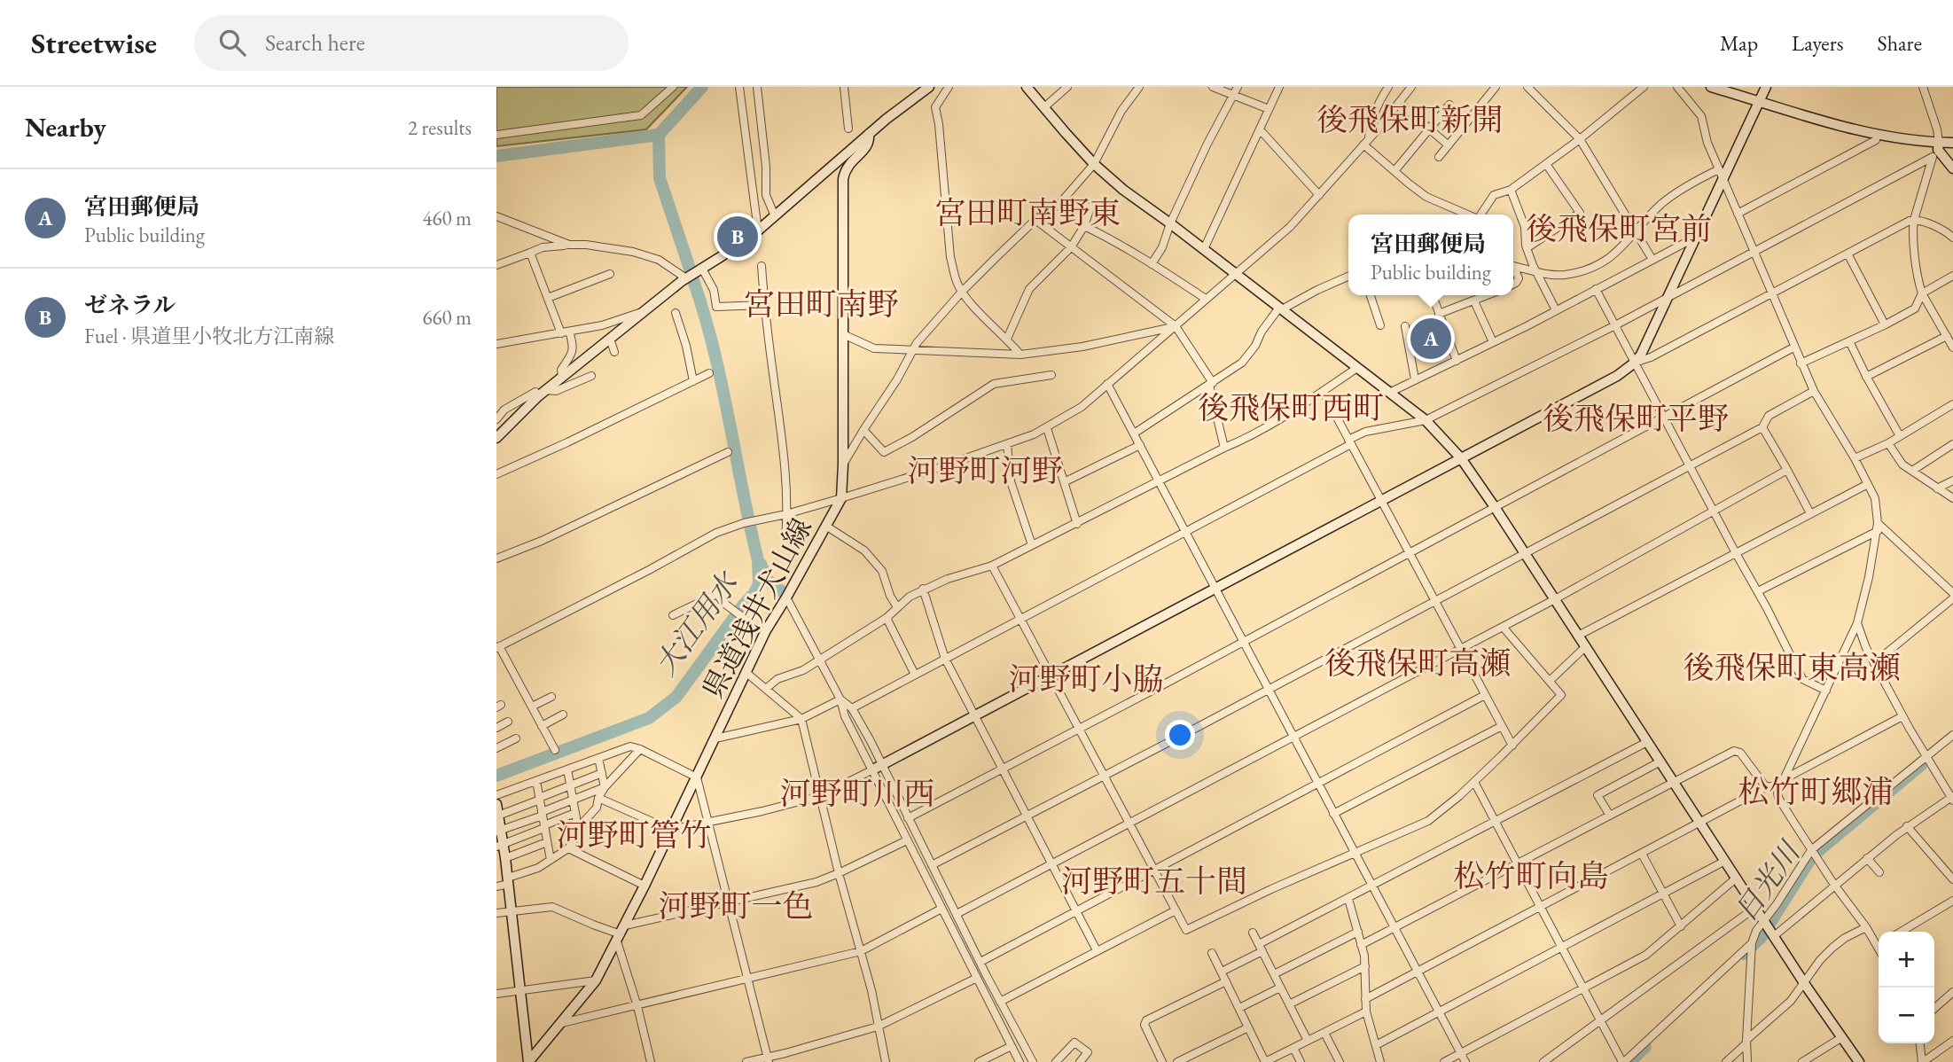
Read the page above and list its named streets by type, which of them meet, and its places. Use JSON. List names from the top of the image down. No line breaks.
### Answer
{"streets":{"street":["県道浅井犬山線"]},"districts":["後飛保町新開","宮田町南野東","後飛保町宮前","宮田町南野","後飛保町西町","後飛保町平野","河野町河野","後飛保町高瀬","後飛保町東高瀬","河野町小脇","松竹町郷浦","河野町川西","河野町管竹","松竹町向島","河野町五十間","河野町一色"],"water":["大江用水","日光川"],"page":{"header":"Streetwise","search":"Search here","nav":["Map","Layers","Share"],"heading":["Nearby","2 results"],"list":[{"mark":"A","name":"宮田郵便局","note":"Public building","value":"460 m"},{"mark":"B","name":"ゼネラル","note":"Fuel · 県道里小牧北方江南線","value":"660 m"}],"pins":["B","A"],"popup":["宮田郵便局","Public building"],"map_buttons":["+","−"]}}
